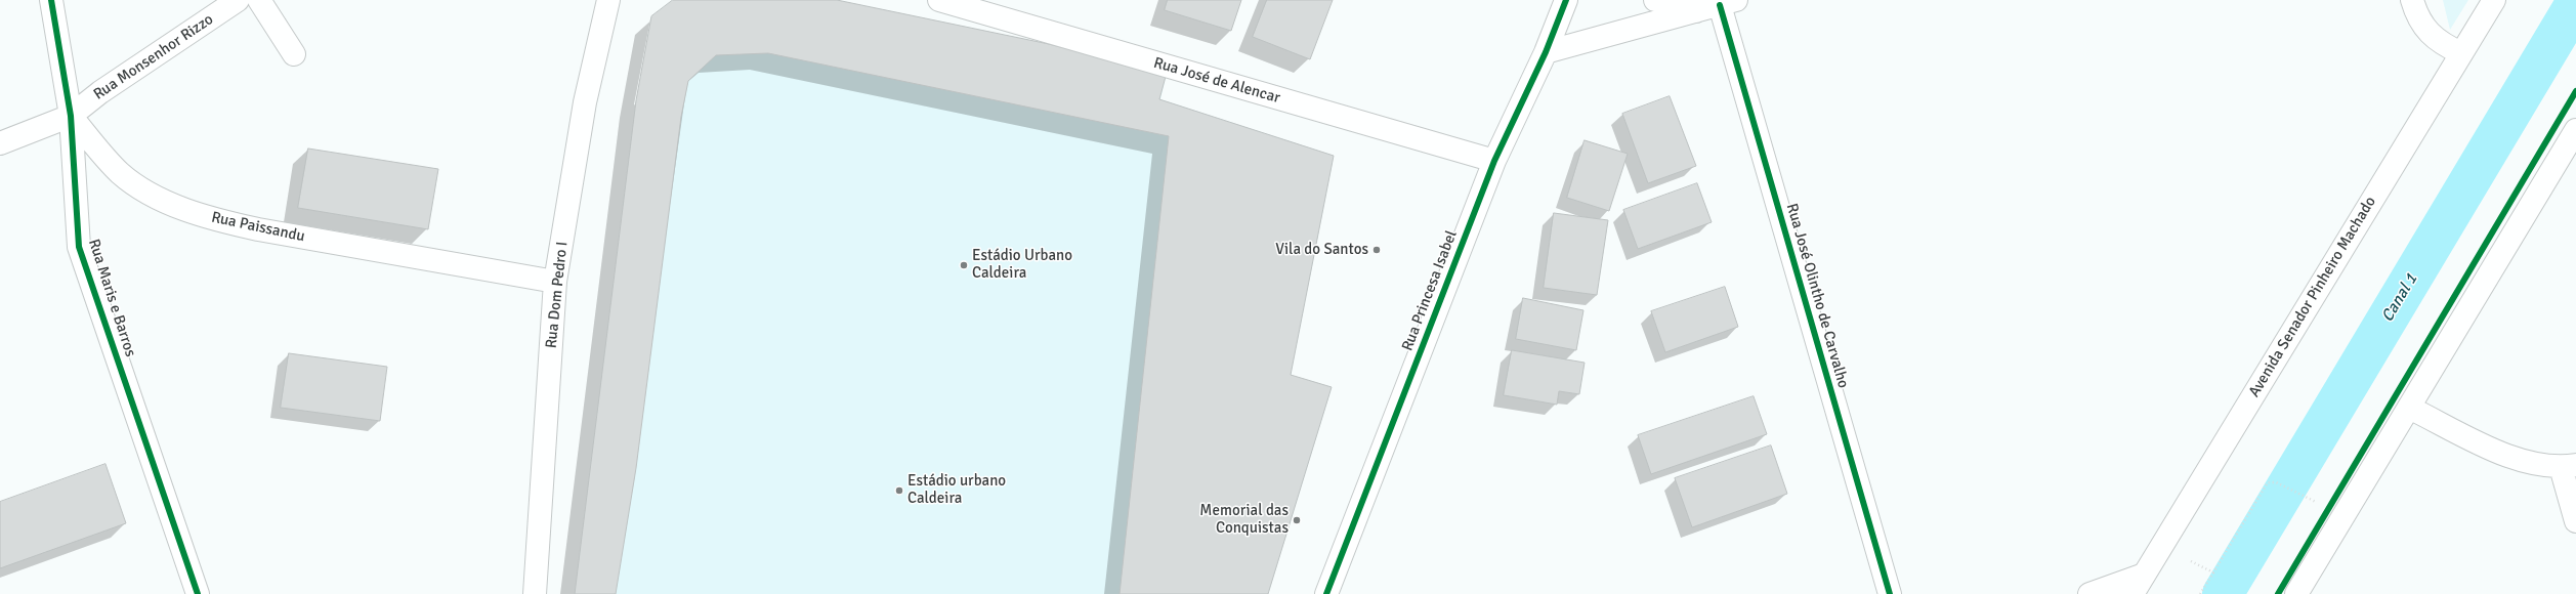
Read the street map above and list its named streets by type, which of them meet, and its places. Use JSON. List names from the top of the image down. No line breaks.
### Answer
{"streets":{"street":["Rua Monsenhor Rizzo","Rua José de Alencar","Rua Paissandu","Rua Princesa Isabel","Rua Dom Pedro I","Rua José Olintho de Carvalho","Avenida Senador Pinheiro Machado","Rua Maris e Barros"]},"crossings":[["Rua Monsenhor Rizzo","Rua Paissandu"],["Rua Monsenhor Rizzo","Rua Maris e Barros"],["Rua José de Alencar","Rua Princesa Isabel"],["Rua Paissandu","Rua Dom Pedro I"],["Rua Paissandu","Rua Maris e Barros"]],"water":["Canal 1"],"places":["Vila do Santos","Estádio Urbano Caldeira","Estádio urbano Caldeira","Memorial das Conquistas"]}
